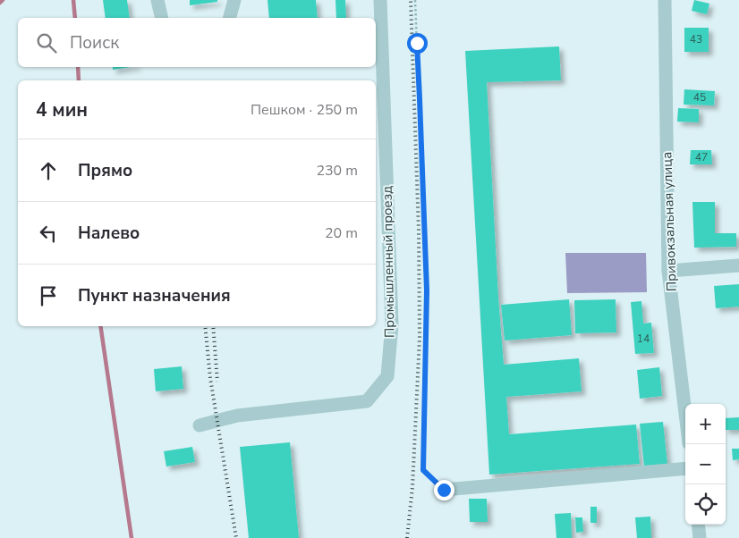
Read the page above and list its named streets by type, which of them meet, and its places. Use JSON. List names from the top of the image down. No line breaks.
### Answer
{"streets":{"street":["Привокзальная улица","Промышленный проезд"]},"house_numbers":["43","45","47","14"],"page":{"search":"Поиск","heading":["4 мин","Пешком · 250 m"],"list":[["Прямо","230 m"],["Налево","20 m"],"Пункт назначения"],"map_buttons":["+","−"]}}
